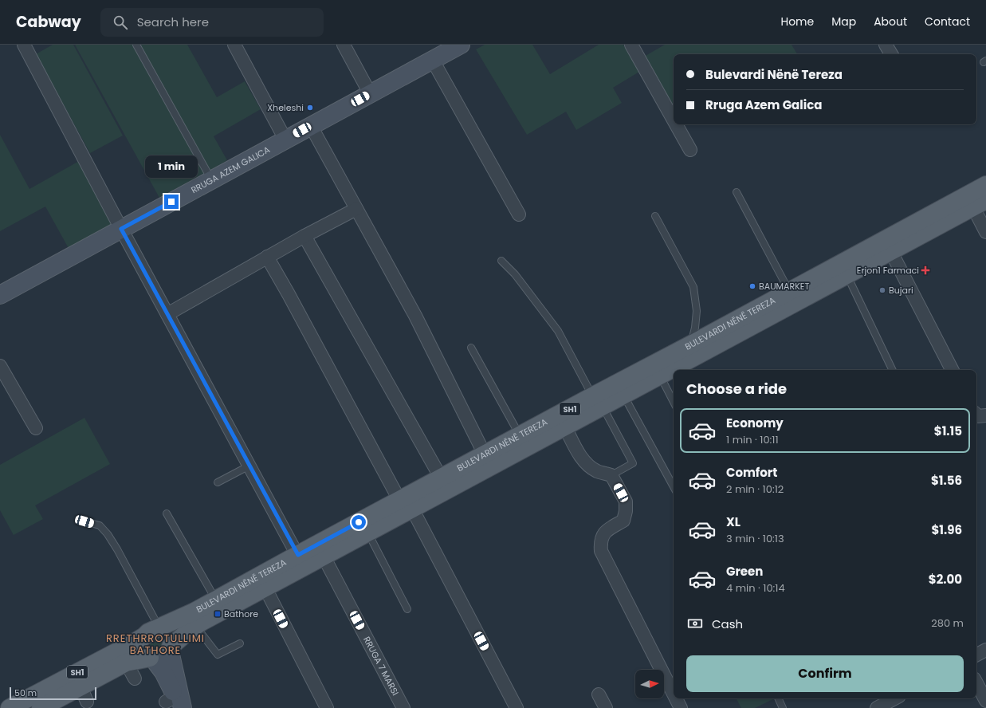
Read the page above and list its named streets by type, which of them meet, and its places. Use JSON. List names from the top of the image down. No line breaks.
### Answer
{"streets":{"main road":["BULEVARDI NËNË TEREZA","SH1"],"street":["RRUGA AZEM GALICA","RRUGA 7 MARSI"]},"crossings":[["BULEVARDI NËNË TEREZA","RRUGA 7 MARSI"]],"districts":["RRETHRROTULLIMI BATHORE"],"places":{"other":["Xheleshi","BAUMARKET","Bujari"],"health":["Erjon1 Farmaci"],"transit":["Bathore"]},"scale_bar":"50 m","north":"right","page":{"header":"Cabway","search":"Search here","nav":["Home","Map","About","Contact"],"banner":["Bulevardi Nënë Tereza","Rruga Azem Galica"],"bubble":"1 min","heading":"Choose a ride","list":[{"name":"Economy","note":"1 min · 10:11","value":"$1.15"},{"name":"Comfort","note":"2 min · 10:12","value":"$1.56"},{"name":"XL","note":"3 min · 10:13","value":"$1.96"},{"name":"Green","note":"4 min · 10:14","value":"$2.00"}],"pay":["Cash","280 m"],"buttons":"Confirm","scale":"50 m"}}
